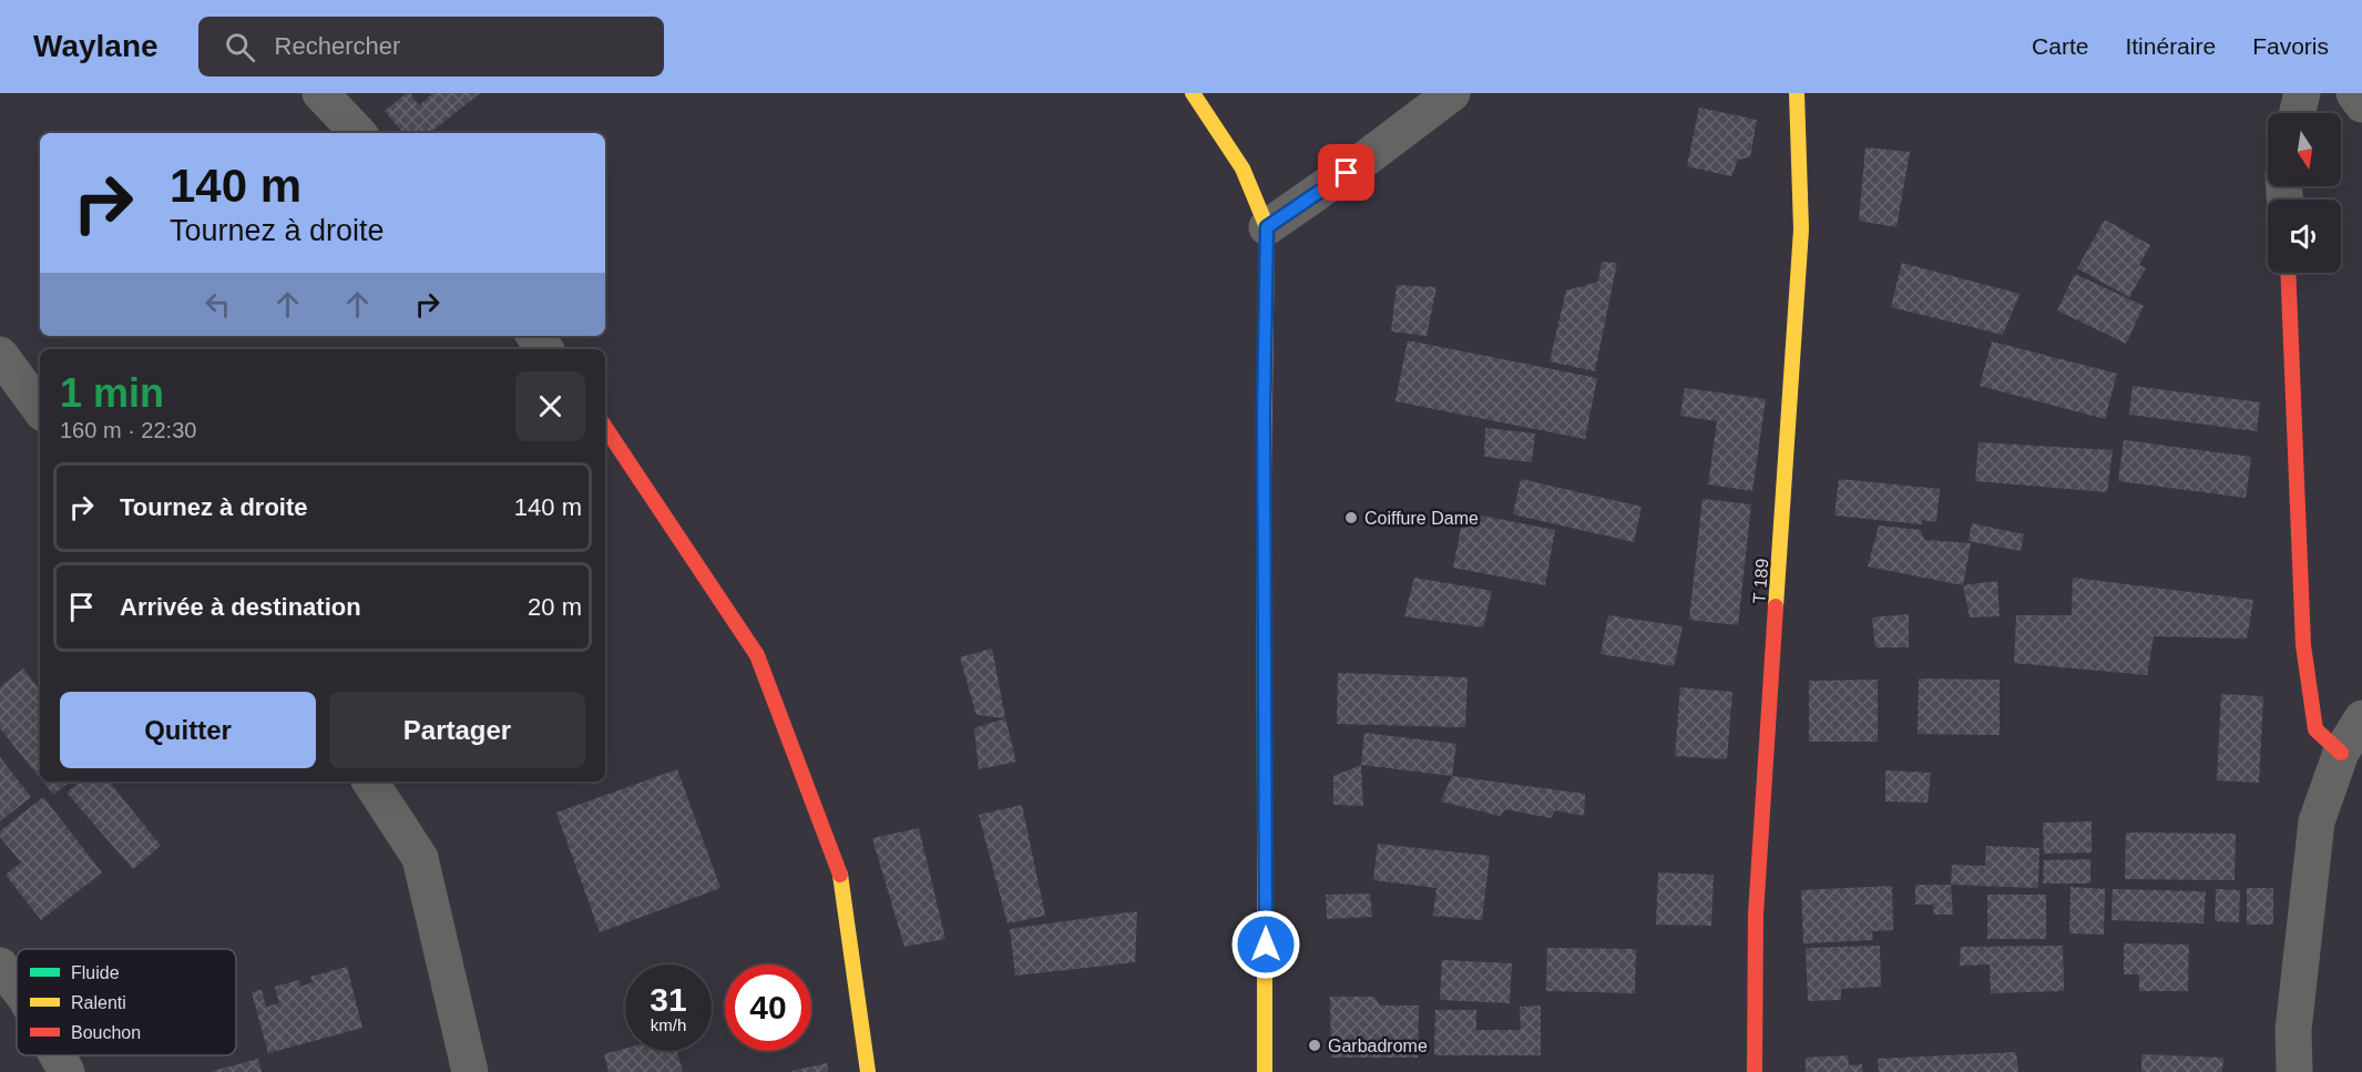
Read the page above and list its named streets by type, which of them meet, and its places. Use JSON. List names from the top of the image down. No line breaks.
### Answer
{"streets":{"street":["T 189"]},"places":["Coiffure Dame","Garbadrome"],"legend":["Fluide","Ralenti","Bouchon"],"north":"bottom","page":{"header":"Waylane","search":"Rechercher","nav":["Carte","Itinéraire","Favoris"],"turn":["140 m","Tournez à droite"],"heading":["1 min","160 m · 22:30"],"list":[{"name":"Tournez à droite","value":"140 m"},{"name":"Arrivée à destination","value":"20 m"}],"buttons":["Quitter","Partager"],"speed":"31 km/h","limit":"40"}}
